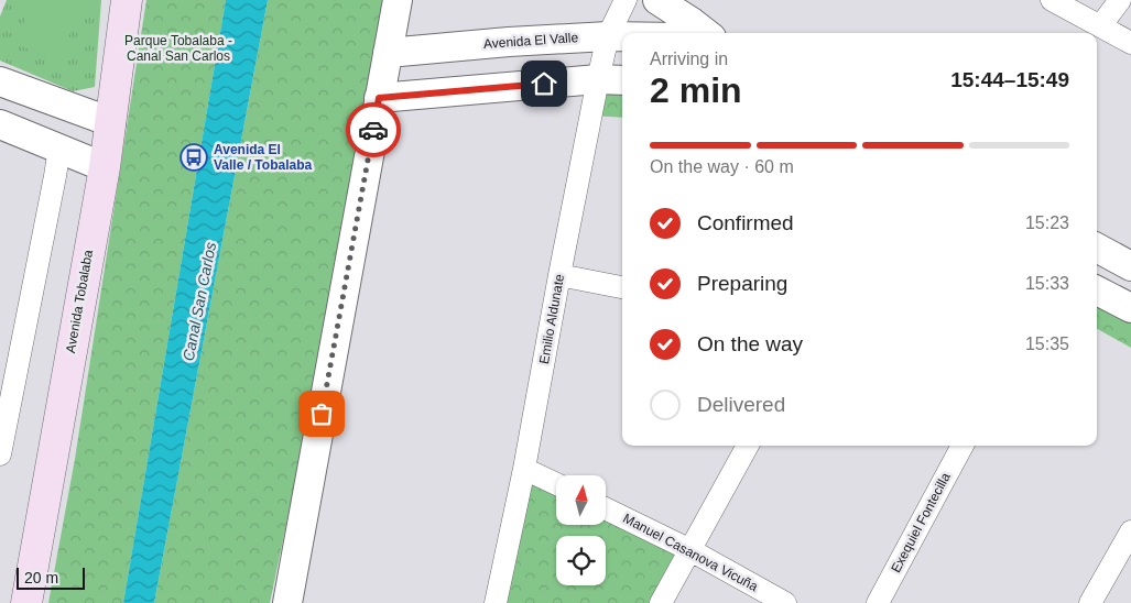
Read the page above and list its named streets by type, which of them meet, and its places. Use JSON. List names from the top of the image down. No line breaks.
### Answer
{"streets":{"main road":["Avenida Tobalaba"],"street":["Avenida El Valle","Emilio Aldunate","Exequiel Fontecilla","Manuel Casanova Vicuña"]},"crossings":[["Avenida El Valle","Emilio Aldunate"]],"water":["Canal San Carlos"],"parks":["Parque Tobalaba - Canal San Carlos"],"places":{"bus stop":["Avenida El Valle / Tobalaba"]},"scale_bar":"20 m","north":"top","page":{"heading":["2 min","Arriving in","15:44–15:49"],"bar":"On the way · 60 m","list":[["Confirmed","15:23"],["Preparing","15:33"],["On the way","15:35"],"Delivered"],"scale":"20 m"}}
